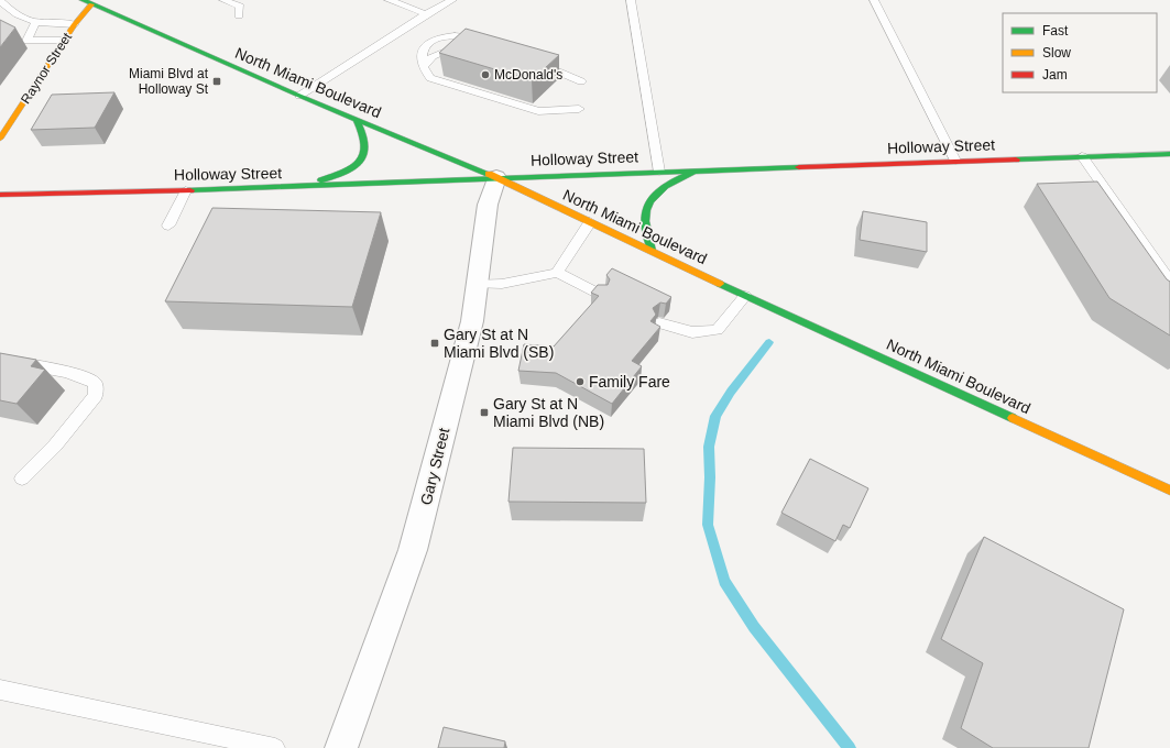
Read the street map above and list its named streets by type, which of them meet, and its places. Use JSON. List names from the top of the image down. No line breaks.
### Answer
{"streets":{"main road":["Raynor Street","North Miami Boulevard","Holloway Street"],"street":["Gary Street"]},"crossings":[["Raynor Street","North Miami Boulevard"],["North Miami Boulevard","Holloway Street"],["North Miami Boulevard","Gary Street"],["Holloway Street","Gary Street"]],"places":{"other":["McDonald's","Family Fare"],"transit":["Miami Blvd at Holloway St","Gary St at N Miami Blvd (SB)","Gary St at N Miami Blvd (NB)"]},"legend":["Fast","Slow","Jam"]}
